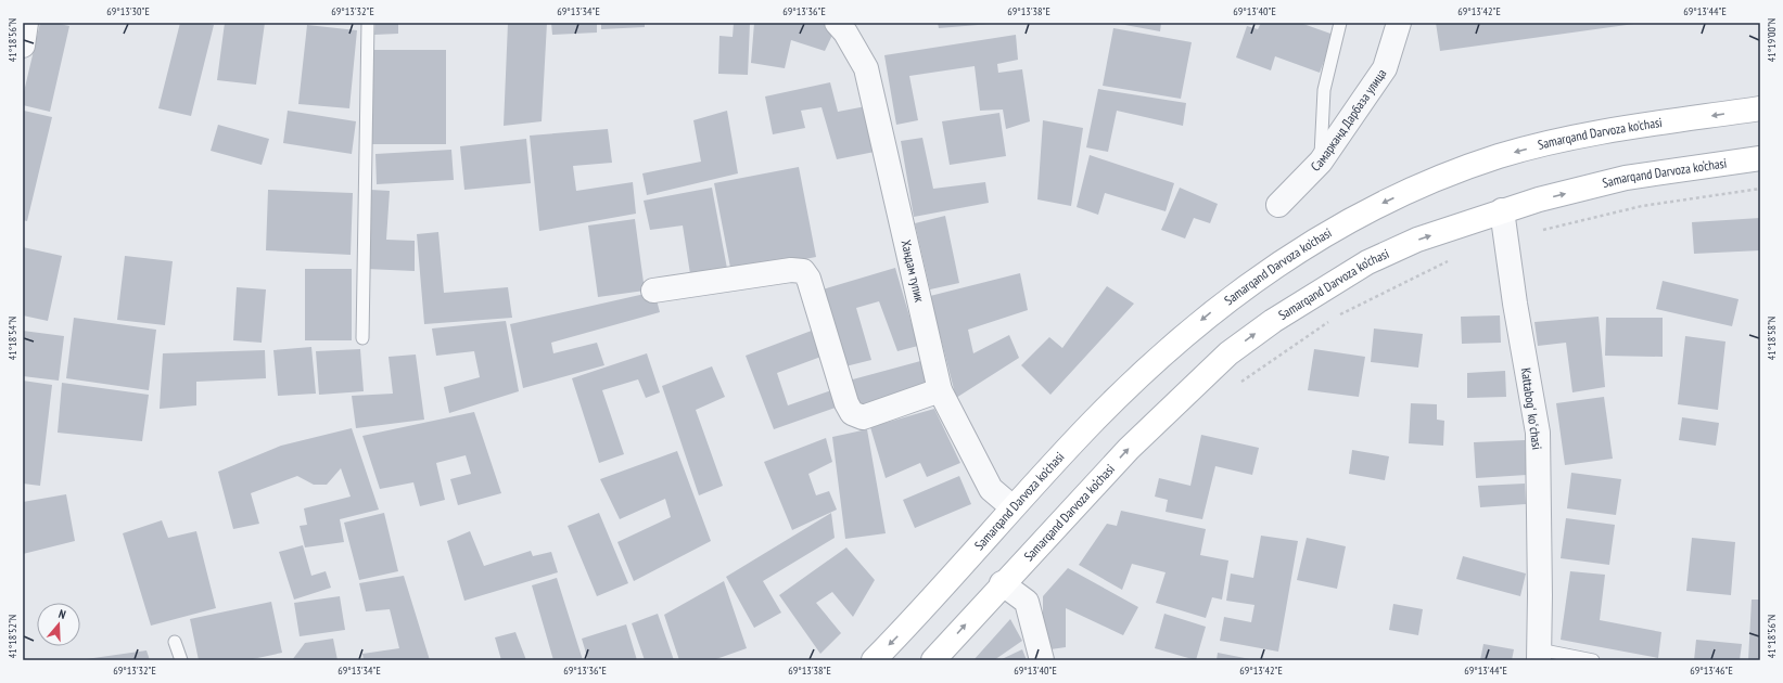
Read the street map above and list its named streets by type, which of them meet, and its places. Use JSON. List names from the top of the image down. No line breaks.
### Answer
{"streets":{"main road":["Samarqand Darvoza ko'chasi","Samarqand Darvoza ko‘chasi"],"street":["Самарканд Дарбаза улица","Хандам тупик","Kattabogʻ koʻchasi"]},"crossings":[["Samarqand Darvoza ko'chasi","Хандам тупик"],["Samarqand Darvoza ko‘chasi","Kattabogʻ koʻchasi"]],"one_way":["Samarqand Darvoza ko'chasi","Samarqand Darvoza ko‘chasi"],"north":"top","coordinates":["69°13'30\"E","69°13'32\"E","69°13'34\"E","69°13'36\"E","69°13'38\"E","69°13'40\"E","69°13'42\"E","69°13'44\"E","41°19'00\"N","41°18'56\"N","41°18'58\"N","41°18'54\"N","41°18'52\"N","69°13'46\"E"]}
